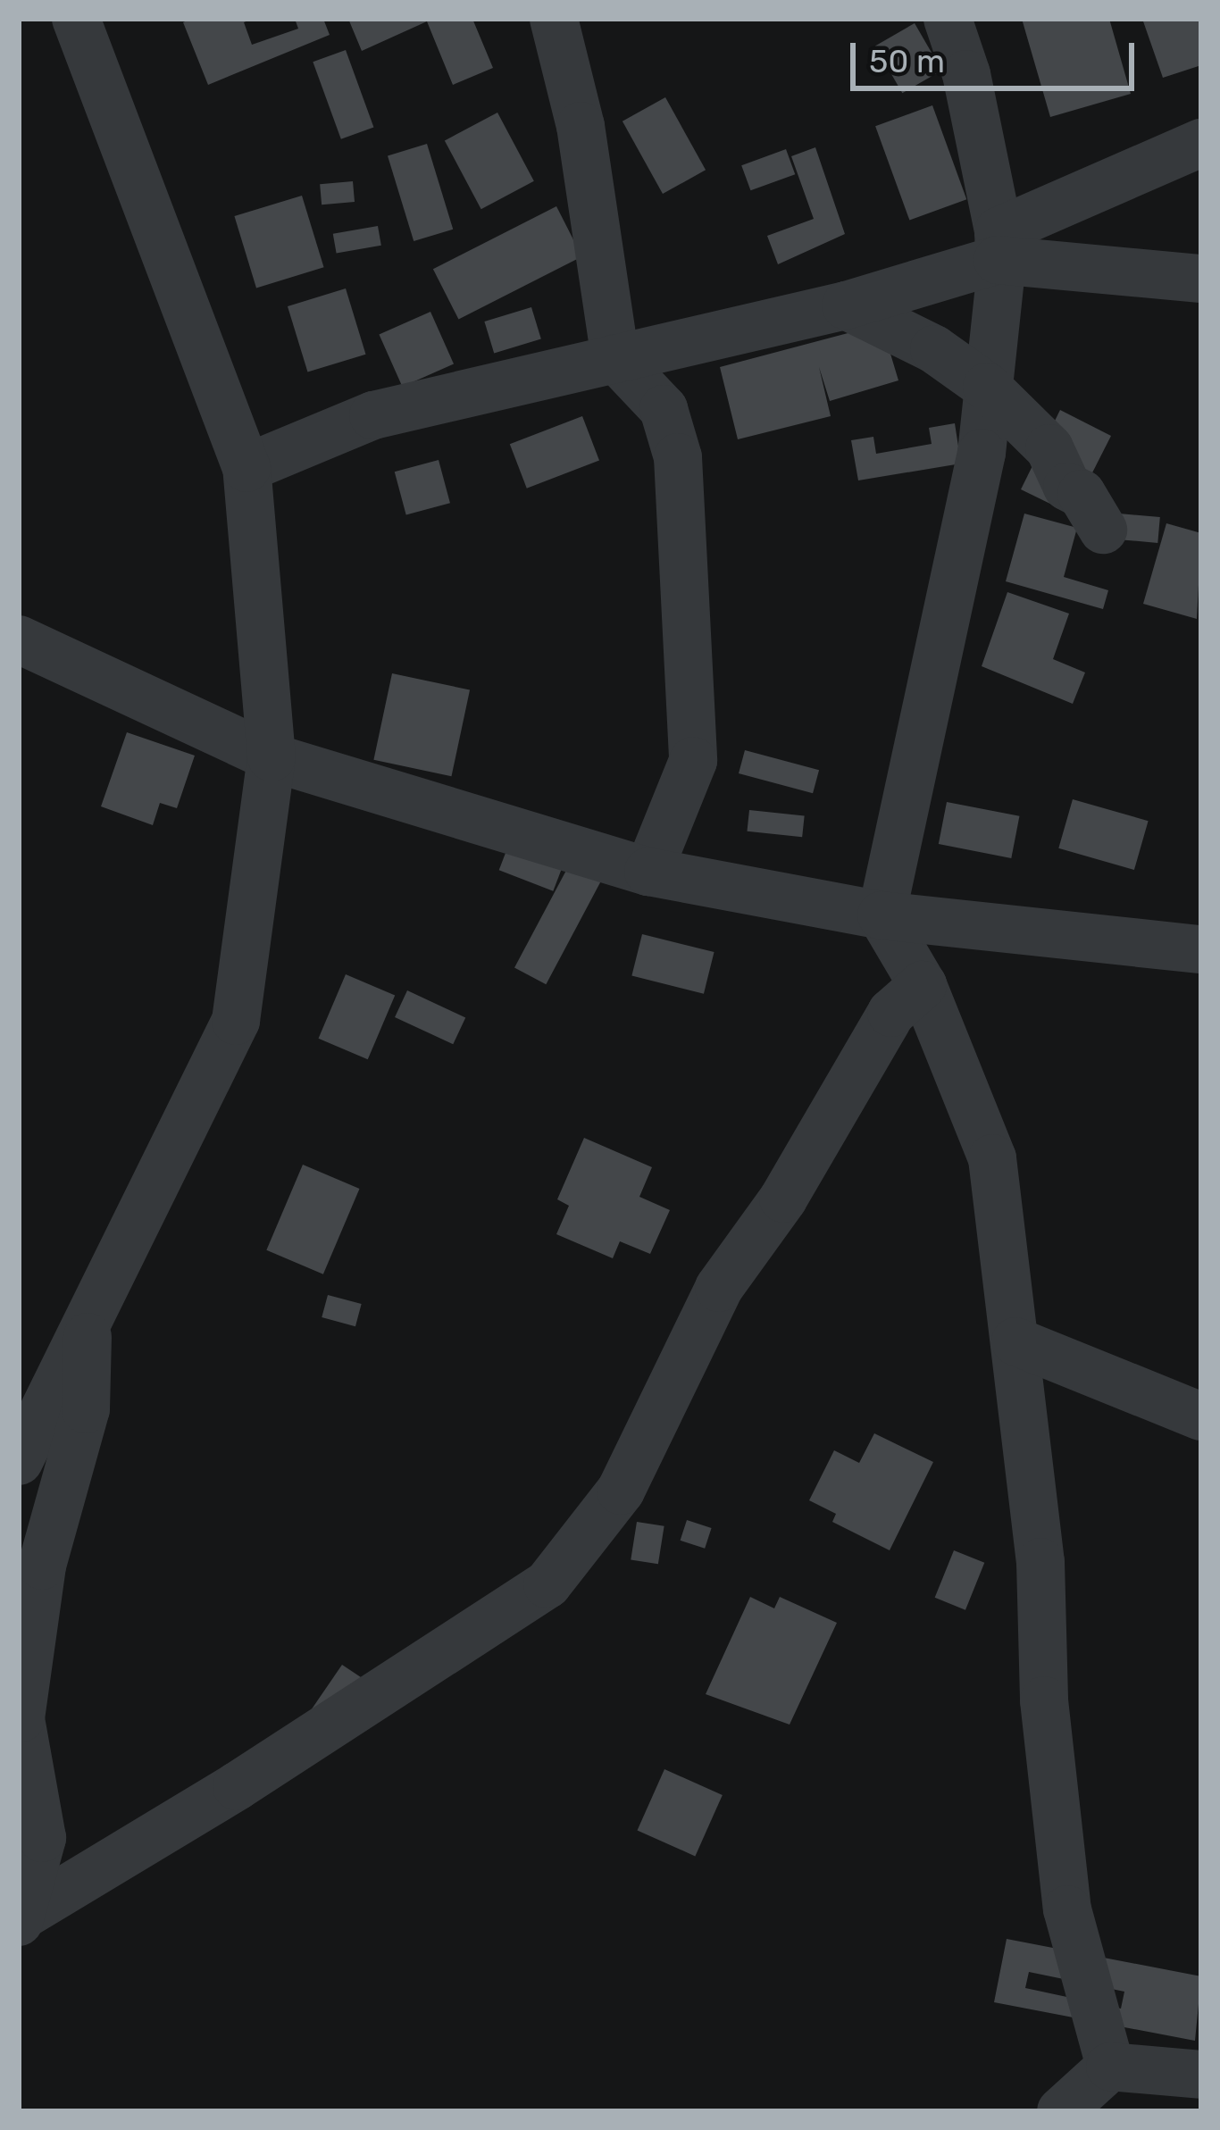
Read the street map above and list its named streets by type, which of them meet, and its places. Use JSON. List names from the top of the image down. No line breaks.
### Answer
{"scale_bar":"50 m"}
